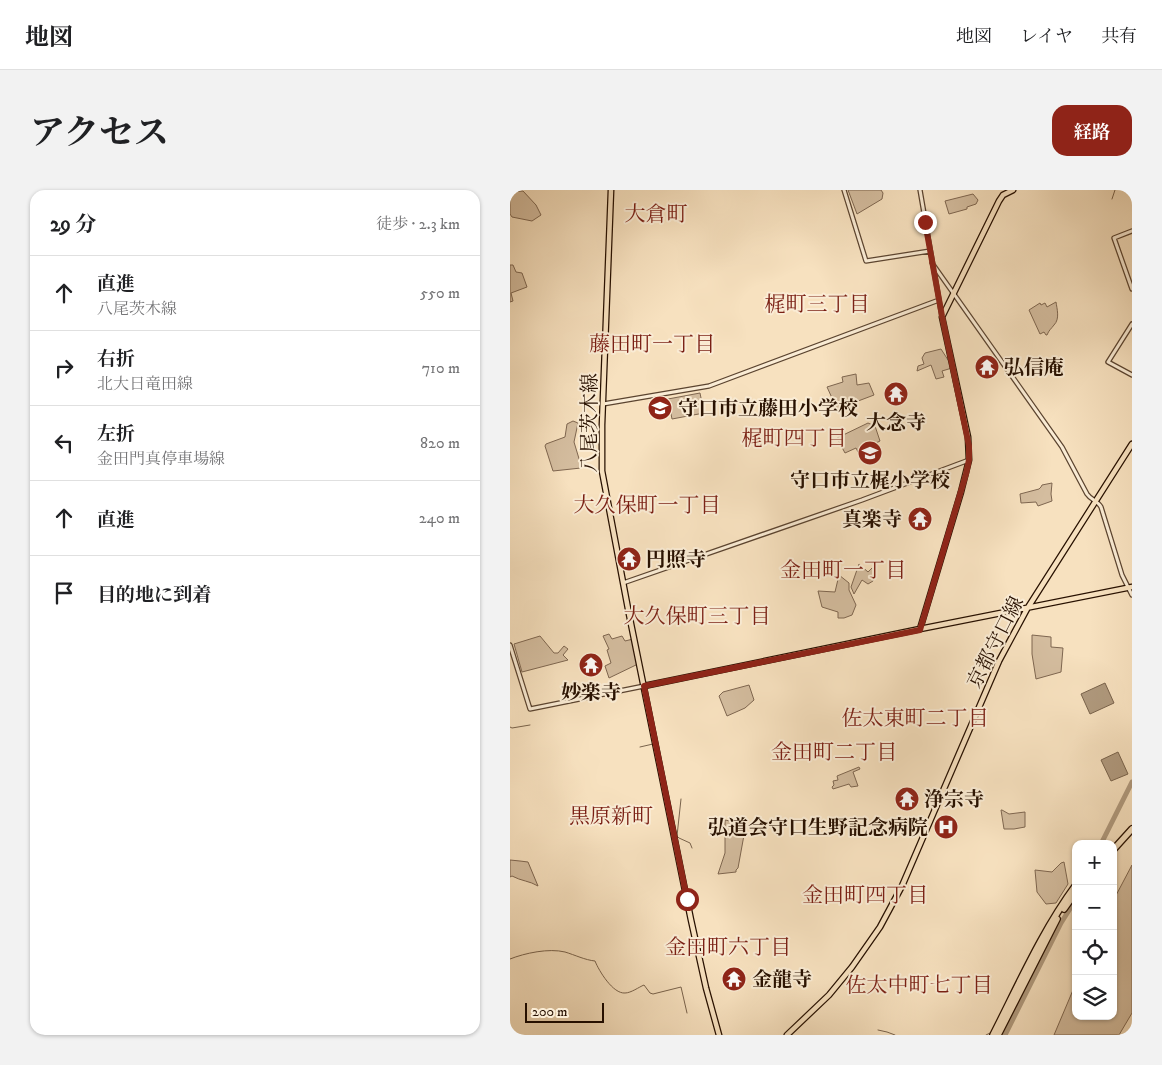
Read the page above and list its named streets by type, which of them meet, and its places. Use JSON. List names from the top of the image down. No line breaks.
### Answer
{"streets":{"main road":["八尾茨木線","京都守口線"]},"districts":["大倉町","梶町三丁目","藤田町一丁目","梶町四丁目","大久保町一丁目","金田町一丁目","大久保町三丁目","佐太東町二丁目","金田町二丁目","黒原新町","金田町四丁目","金田町六丁目","佐太中町七丁目"],"places":{"temple":["弘信庵","大念寺","真楽寺","円照寺","妙楽寺","浄宗寺","金龍寺"],"school or university":["守口市立藤田小学校","守口市立梶小学校"],"hospital":["弘道会守口生野記念病院"]},"scale_bar":"200 m","page":{"header":"地図","nav":["地図","レイヤ","共有"],"title":"アクセス","buttons":"経路","heading":["29 分","徒歩 · 2.3 km"],"list":[["直進","八尾茨木線","550 m"],["右折","北大日竜田線","710 m"],["左折","金田門真停車場線","820 m"],["直進","240 m"],"目的地に到着"],"map_buttons":["+","−"],"scale":"200 m"}}
